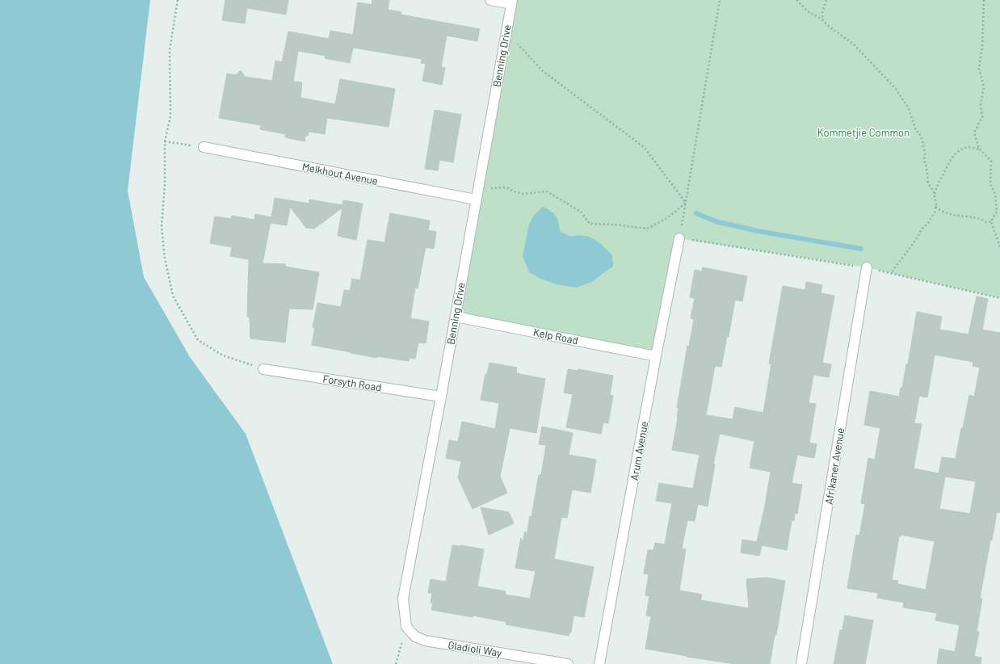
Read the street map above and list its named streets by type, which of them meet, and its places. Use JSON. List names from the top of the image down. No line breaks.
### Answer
{"streets":{"street":["Benning Drive","Melkhout Avenue","Kelp Road","Forsyth Road","Arum Avenue","Afrikaner Avenue","Gladioli Way"]},"crossings":[["Benning Drive","Melkhout Avenue"],["Benning Drive","Kelp Road"],["Benning Drive","Forsyth Road"],["Benning Drive","Gladioli Way"],["Kelp Road","Arum Avenue"]],"parks":["Kommetjie Common"]}
